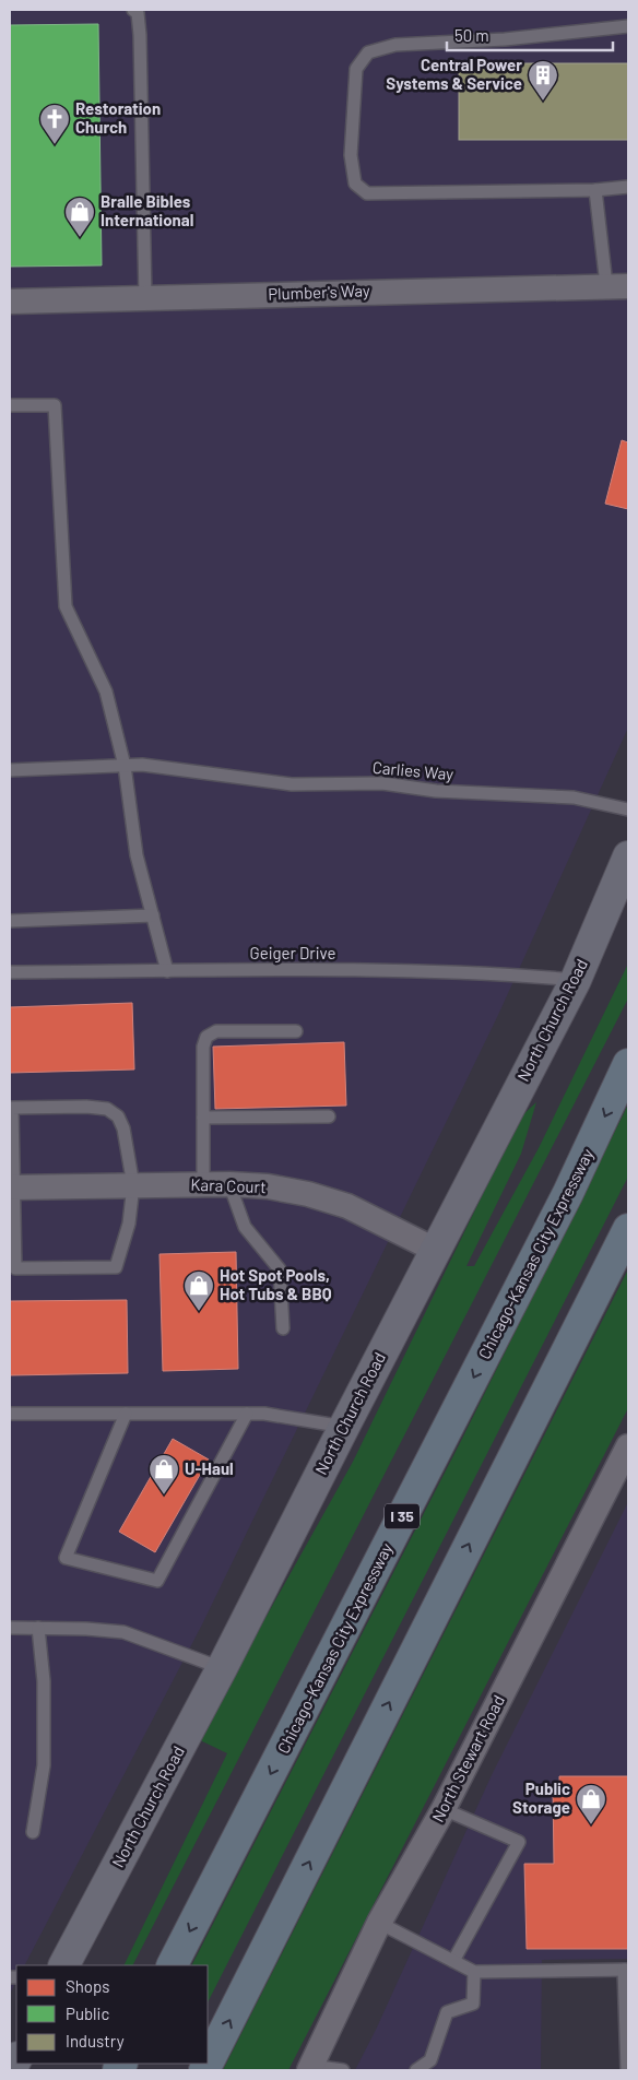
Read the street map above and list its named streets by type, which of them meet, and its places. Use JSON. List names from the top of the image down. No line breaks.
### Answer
{"streets":{"highway":["Chicago-Kansas City Expressway","I 35"],"main road":["North Church Road"],"street":["Plumber's Way","Kara Court","North Stewart Road"],"lane":["Carlies Way","Geiger Drive"]},"crossings":[["Geiger Drive","North Church Road"],["North Church Road","Kara Court"]],"places":{"building":["Central Power Systems & Service"],"church":["Restoration Church"],"shop":["Bralle Bibles International","Hot Spot Pools, Hot Tubs & BBQ","U-Haul","Public Storage"]},"legend":["Shops","Public","Industry"],"scale_bar":"50 m"}
